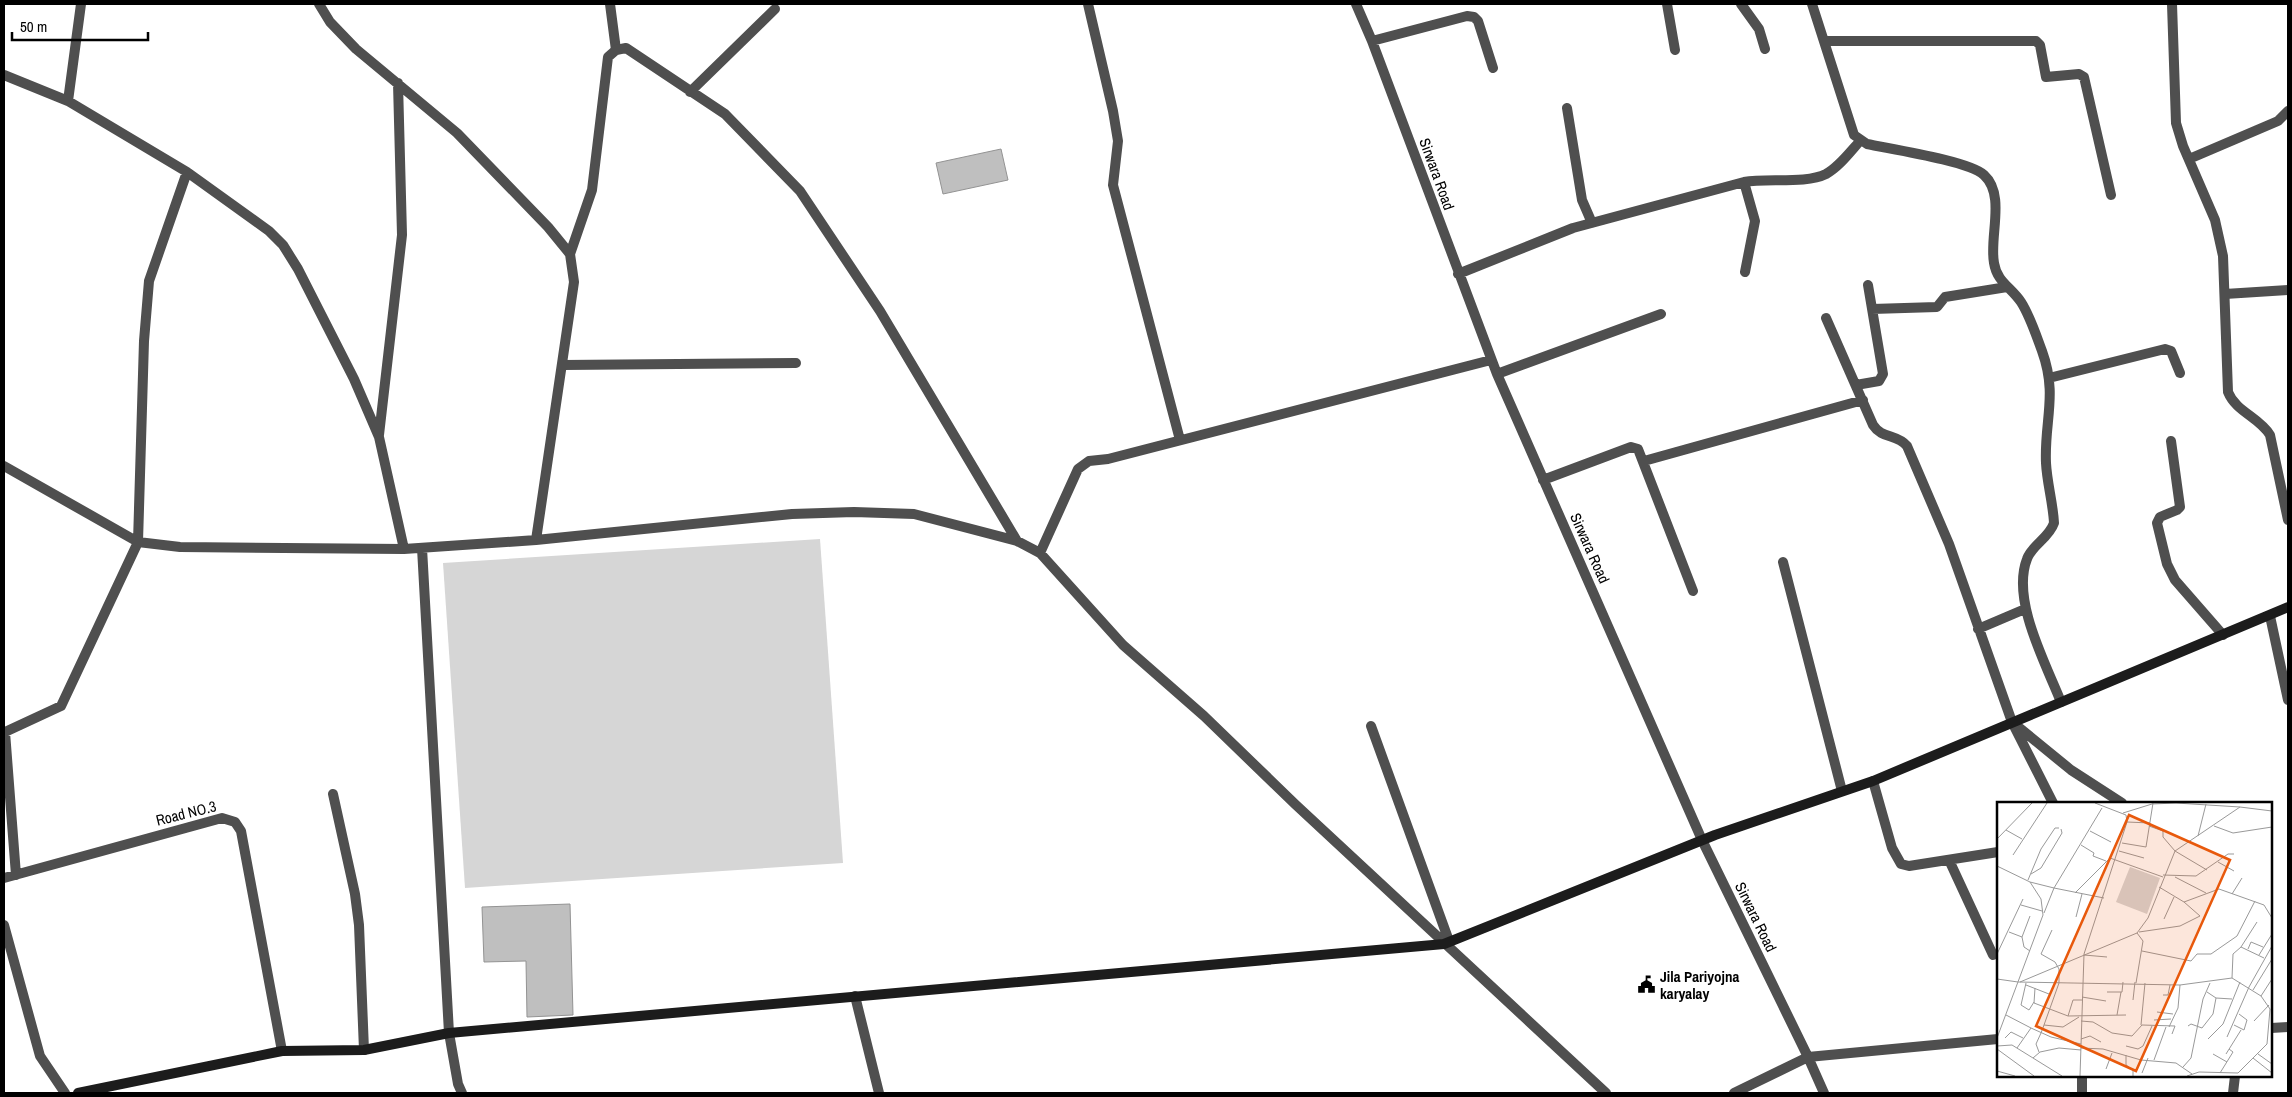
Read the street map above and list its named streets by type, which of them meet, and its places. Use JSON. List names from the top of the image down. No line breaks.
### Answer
{"streets":{"street":["Sirwara Road","Road NO.3"]},"places":{"public building":["Jila Pariyojna karyalay"]},"scale_bar":"50 m"}
